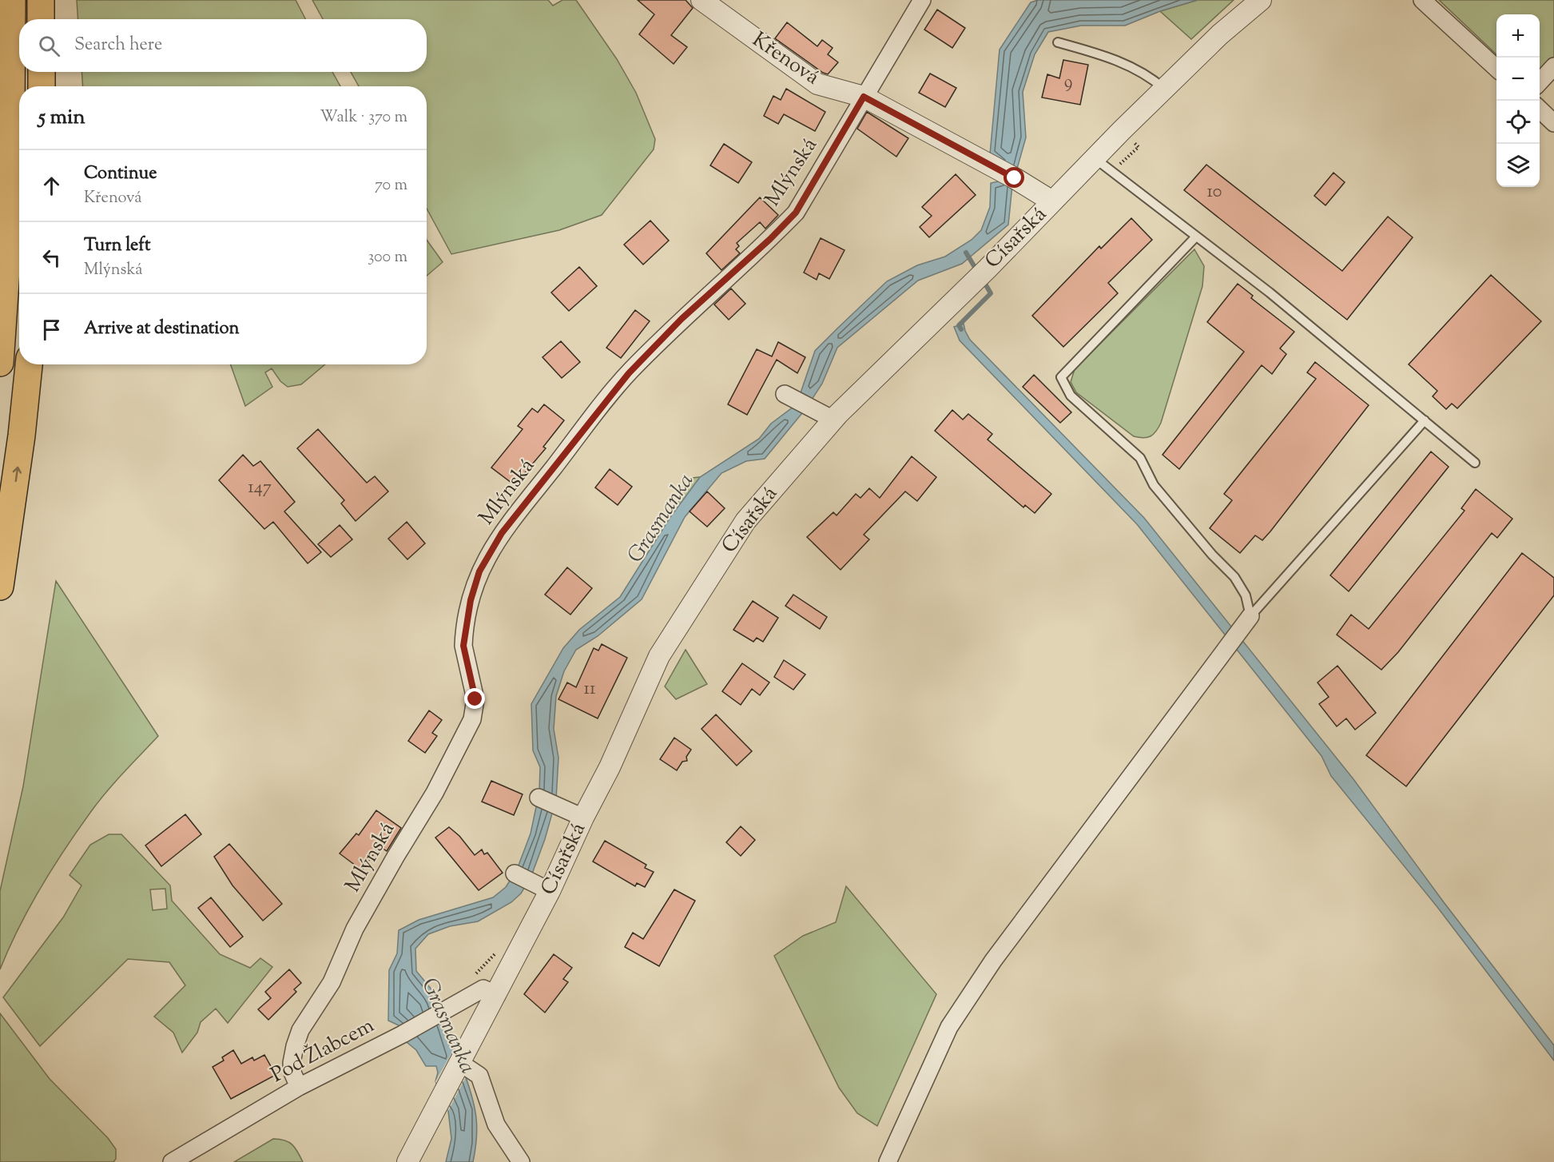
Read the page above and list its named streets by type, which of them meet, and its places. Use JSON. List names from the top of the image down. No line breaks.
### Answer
{"streets":{"street":["Křenová","Mlýnská","Císařská","Pod Žlabcem"]},"crossings":[["Křenová","Mlýnská"],["Křenová","Císařská"],["Mlýnská","Pod Žlabcem"],["Císařská","Pod Žlabcem"]],"water":["Grasmanka"],"house_numbers":["9","10","147","11"],"page":{"map_buttons":["+","−"],"search":"Search here","heading":["5 min","Walk · 370 m"],"list":[["Continue","Křenová","70 m"],["Turn left","Mlýnská","300 m"],"Arrive at destination"]}}
